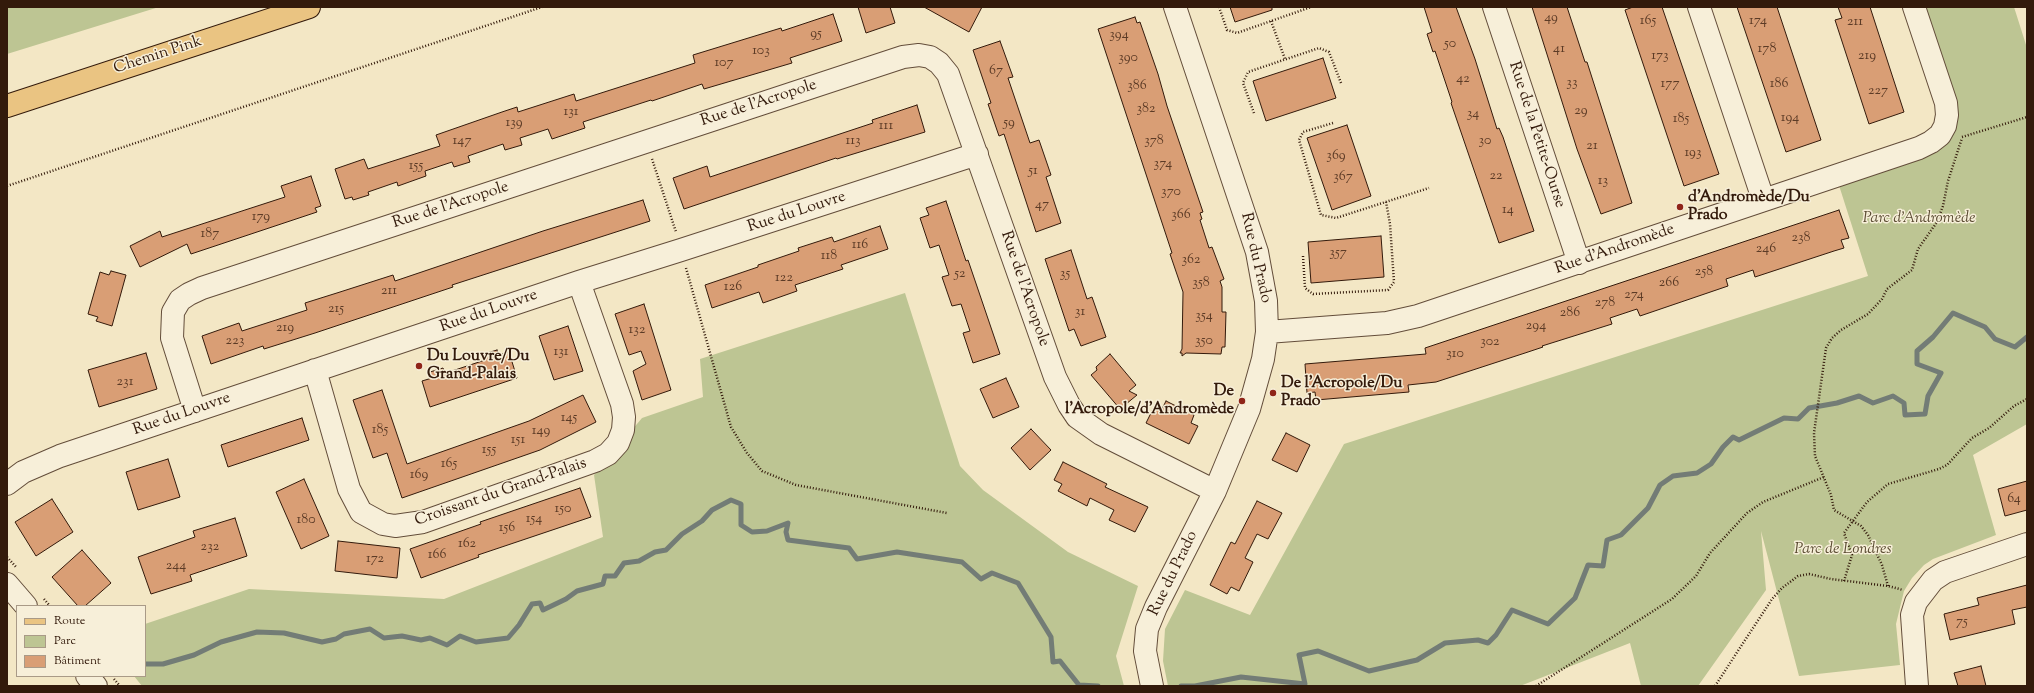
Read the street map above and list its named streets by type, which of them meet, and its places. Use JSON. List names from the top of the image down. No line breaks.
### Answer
{"streets":{"main road":["Chemin Pink"],"street":["Rue de l'Acropole","Rue de la Petite-Ourse","Rue du Louvre","Rue d'Andromède","Rue du Prado","Croissant du Grand-Palais"]},"crossings":[["Rue de l'Acropole","Rue du Louvre"],["Rue de l'Acropole","Rue du Prado"],["Rue de la Petite-Ourse","Rue d'Andromède"],["Rue du Louvre","Croissant du Grand-Palais"],["Rue d'Andromède","Rue du Prado"]],"parks":["Parc d'Andromède","Parc de Londres"],"places":["d'Andromède/Du Prado","Du Louvre/Du Grand-Palais","De l'Acropole/Du Prado","De l'Acropole/d'Andromède"],"house_numbers":["49","165","174","211","95","394","50","41","178","103","173","219","390","107","67","42","33","177","186","386","227","382","29","131","34","194","185","139","59","111","147","113","378","30","21","193","369","374","155","51","22","367","13","370","47","14","366","179","187","238","116","246","357","118","362","258","52","35","122","358","266","126","211","274","278","215","31","286","354","294","219","132","223","350","302","131","310","231","145","185","149","151","155","165","169","64","150","154","180","156","162","232","166","172","244","75"],"legend":["Route","Parc","Bâtiment"]}
